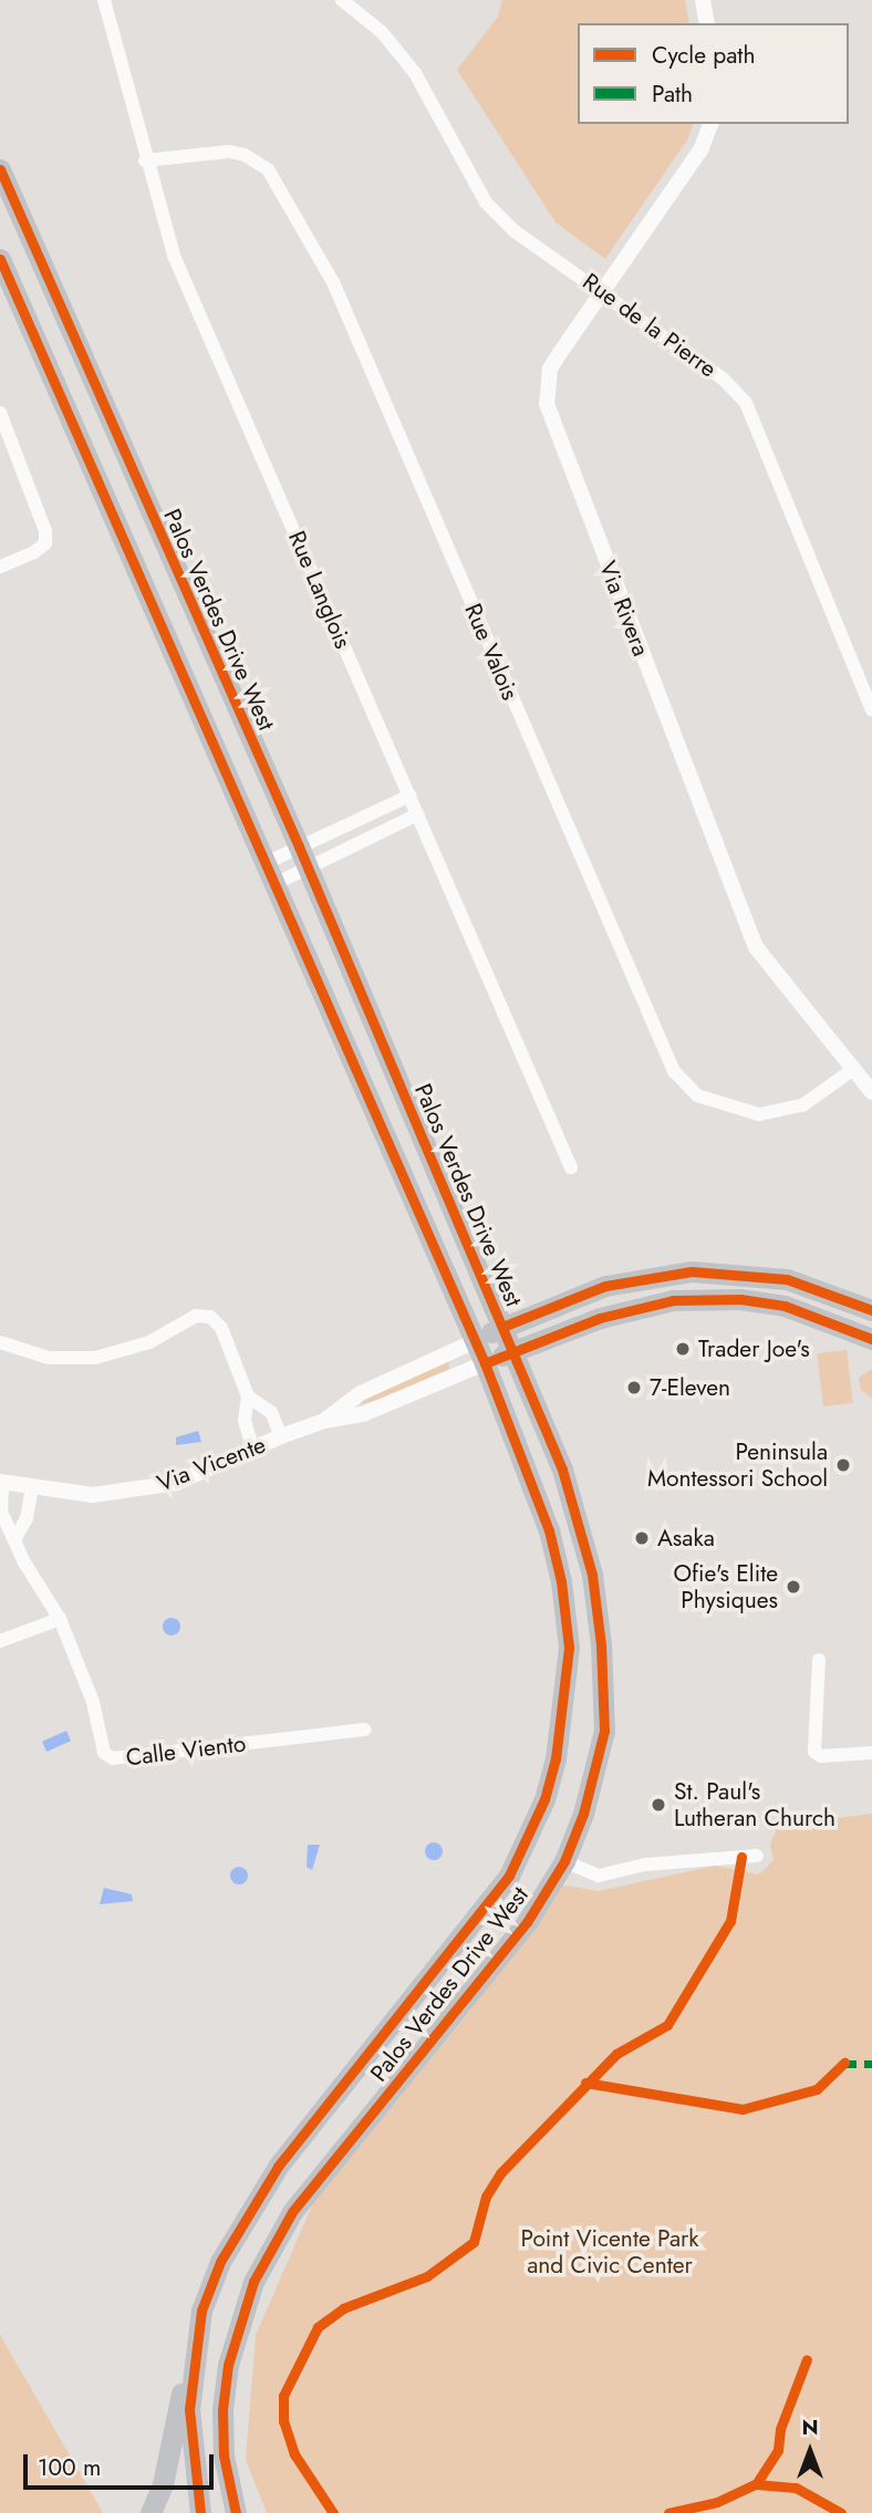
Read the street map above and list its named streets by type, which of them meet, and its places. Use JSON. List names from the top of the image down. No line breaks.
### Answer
{"streets":{"main road":["Palos Verdes Drive West"],"street":["Rue de la Pierre","Rue Langlois","Via Rivera","Rue Valois","Via Vicente","Calle Viento"]},"crossings":[["Rue de la Pierre","Via Rivera"],["Rue Langlois","Rue Valois"],["Via Rivera","Rue Valois"],["Palos Verdes Drive West","Via Vicente"],["Via Vicente","Calle Viento"]],"parks":["Point Vicente Park and Civic Center"],"places":["Trader Joe's","7-Eleven","Peninsula Montessori School","Asaka","Ofie's Elite Physiques","St. Paul's Lutheran Church"],"legend":["Cycle path","Path"],"scale_bar":"100 m","north":"top"}
